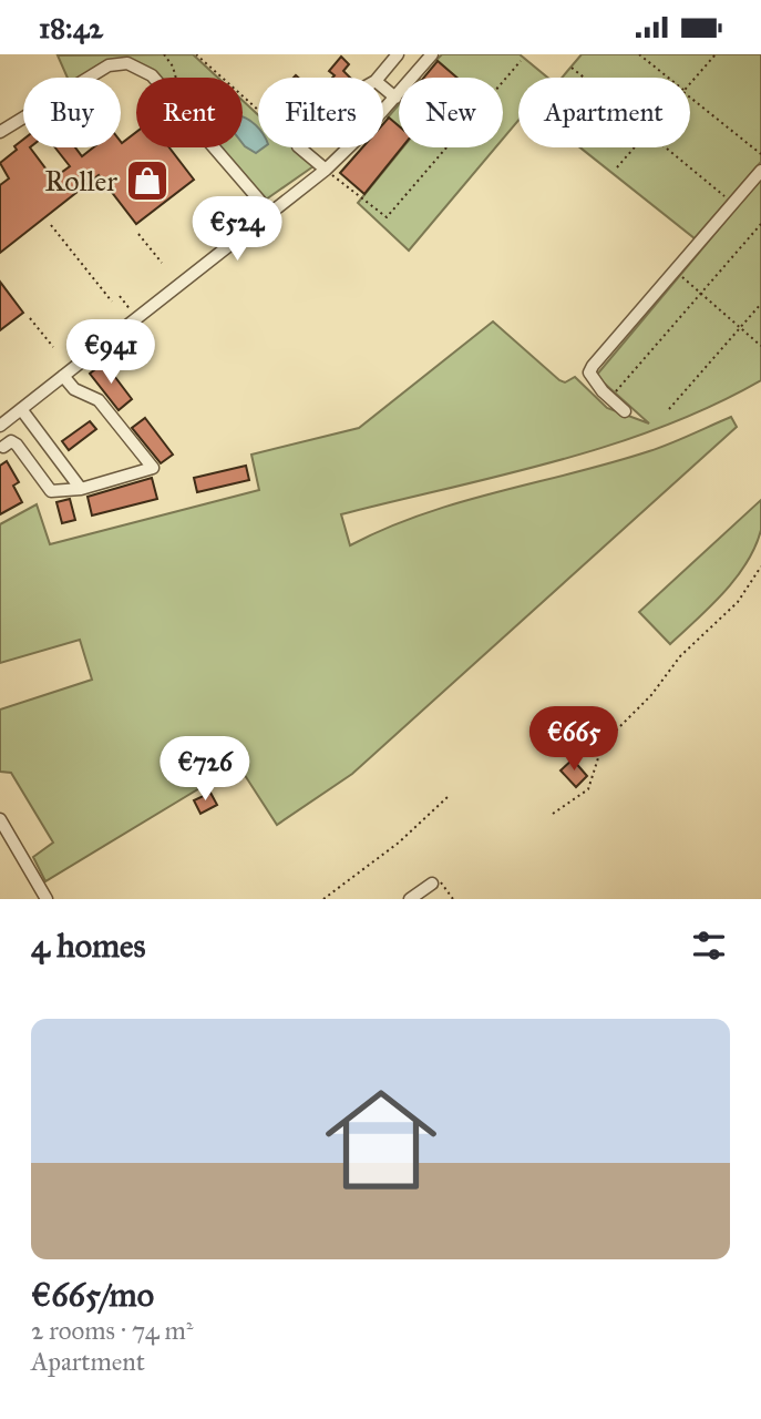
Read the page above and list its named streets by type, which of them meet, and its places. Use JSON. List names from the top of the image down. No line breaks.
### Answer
{"places":{"shop":["Roller"]},"page":{"status":"18:42","chip":["Buy","Rent","Filters","New","Apartment"],"price":["€524","€941","€665","€726"],"heading":"4 homes","list":[{"name":"€665/mo","note":"2 rooms · 74 m² · Apartment"}]}}
